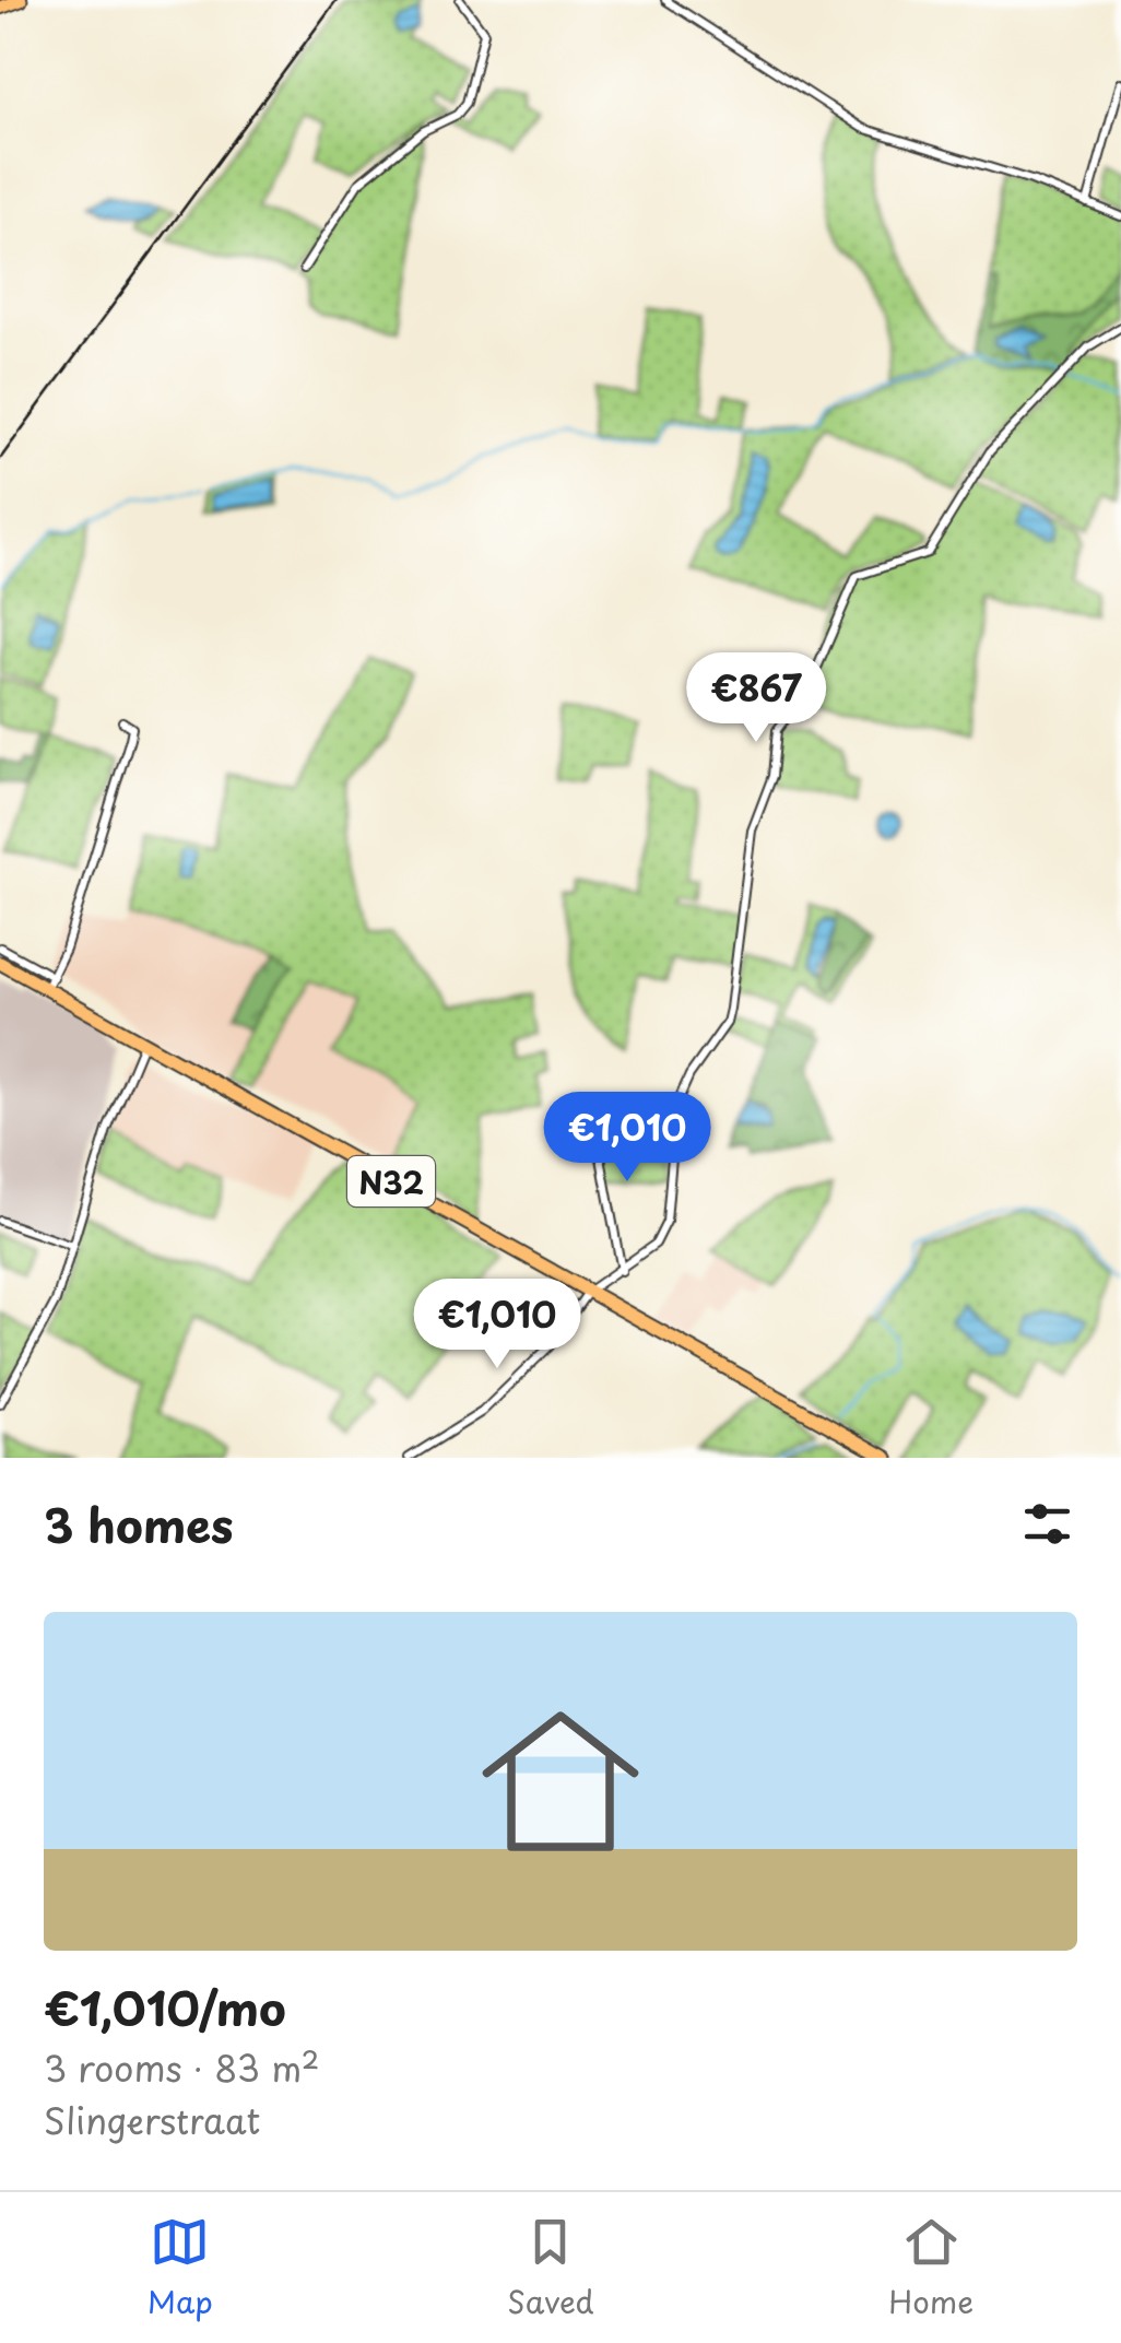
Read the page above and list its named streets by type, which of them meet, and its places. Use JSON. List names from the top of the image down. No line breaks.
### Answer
{"streets":{"main road":["N32"]},"page":{"price":["€867","€1,010","€1,010"],"heading":"3 homes","list":[{"name":"€1,010/mo","note":"3 rooms · 83 m² · Slingerstraat"}],"tabs":["Map","Saved","Home"]}}
